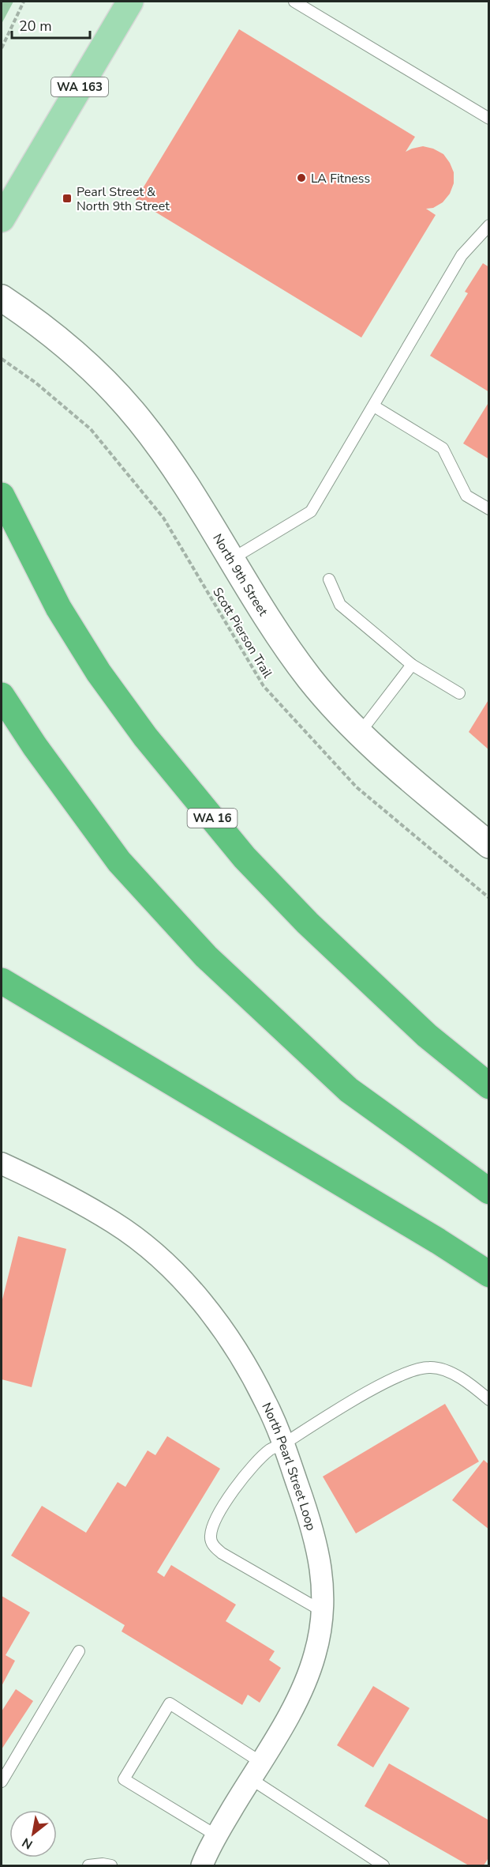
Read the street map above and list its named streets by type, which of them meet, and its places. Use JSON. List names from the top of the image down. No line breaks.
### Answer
{"streets":{"highway":["WA 16"],"main road":["WA 163"],"street":["North 9th Street","North Pearl Street Loop"],"path":["Scott Pierson Trail"]},"places":{"other":["LA Fitness"],"transit":["Pearl Street & North 9th Street"]},"scale_bar":"20 m","north":"bottom left"}
